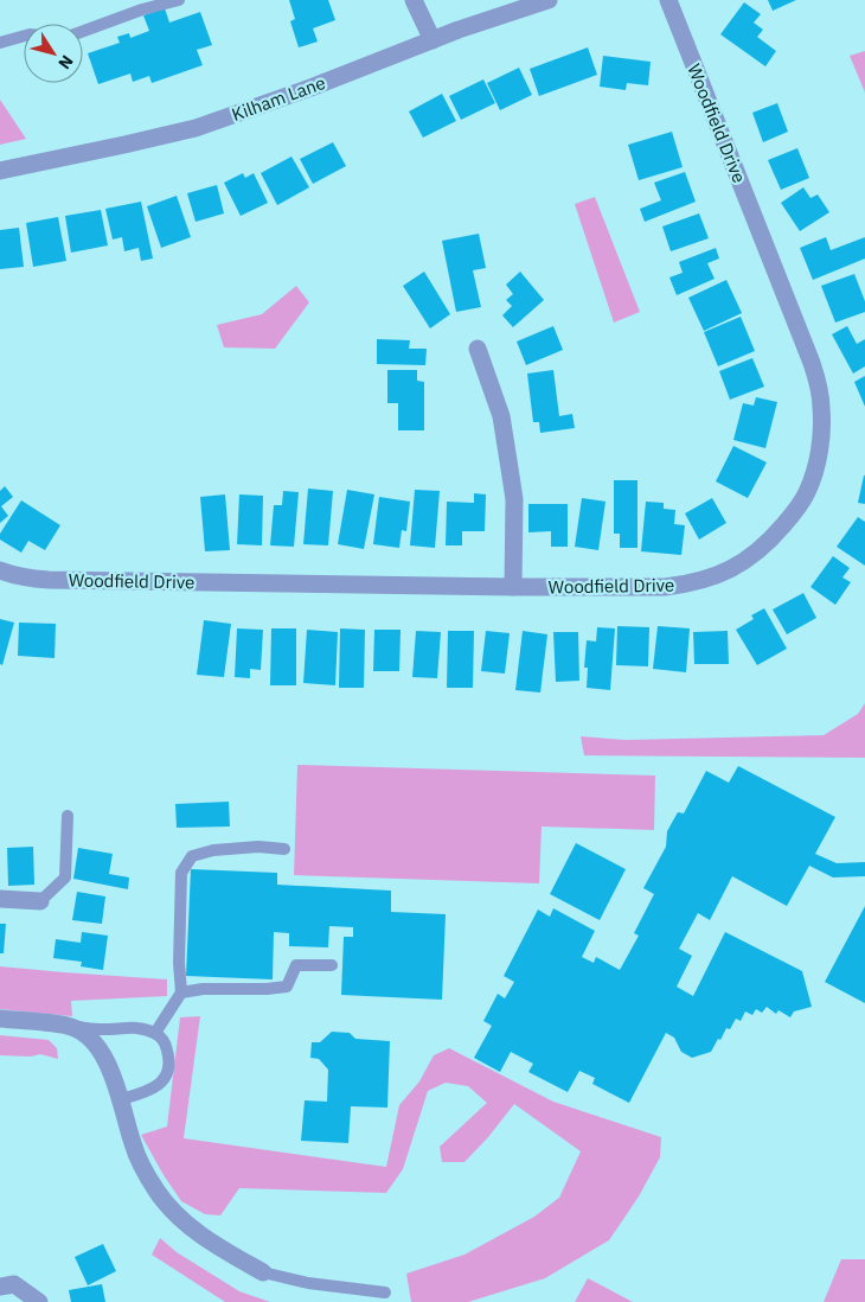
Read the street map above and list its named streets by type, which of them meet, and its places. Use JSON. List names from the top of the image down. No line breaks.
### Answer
{"streets":{"street":["Kilham Lane","Woodfield Drive"]},"north":"bottom right"}
